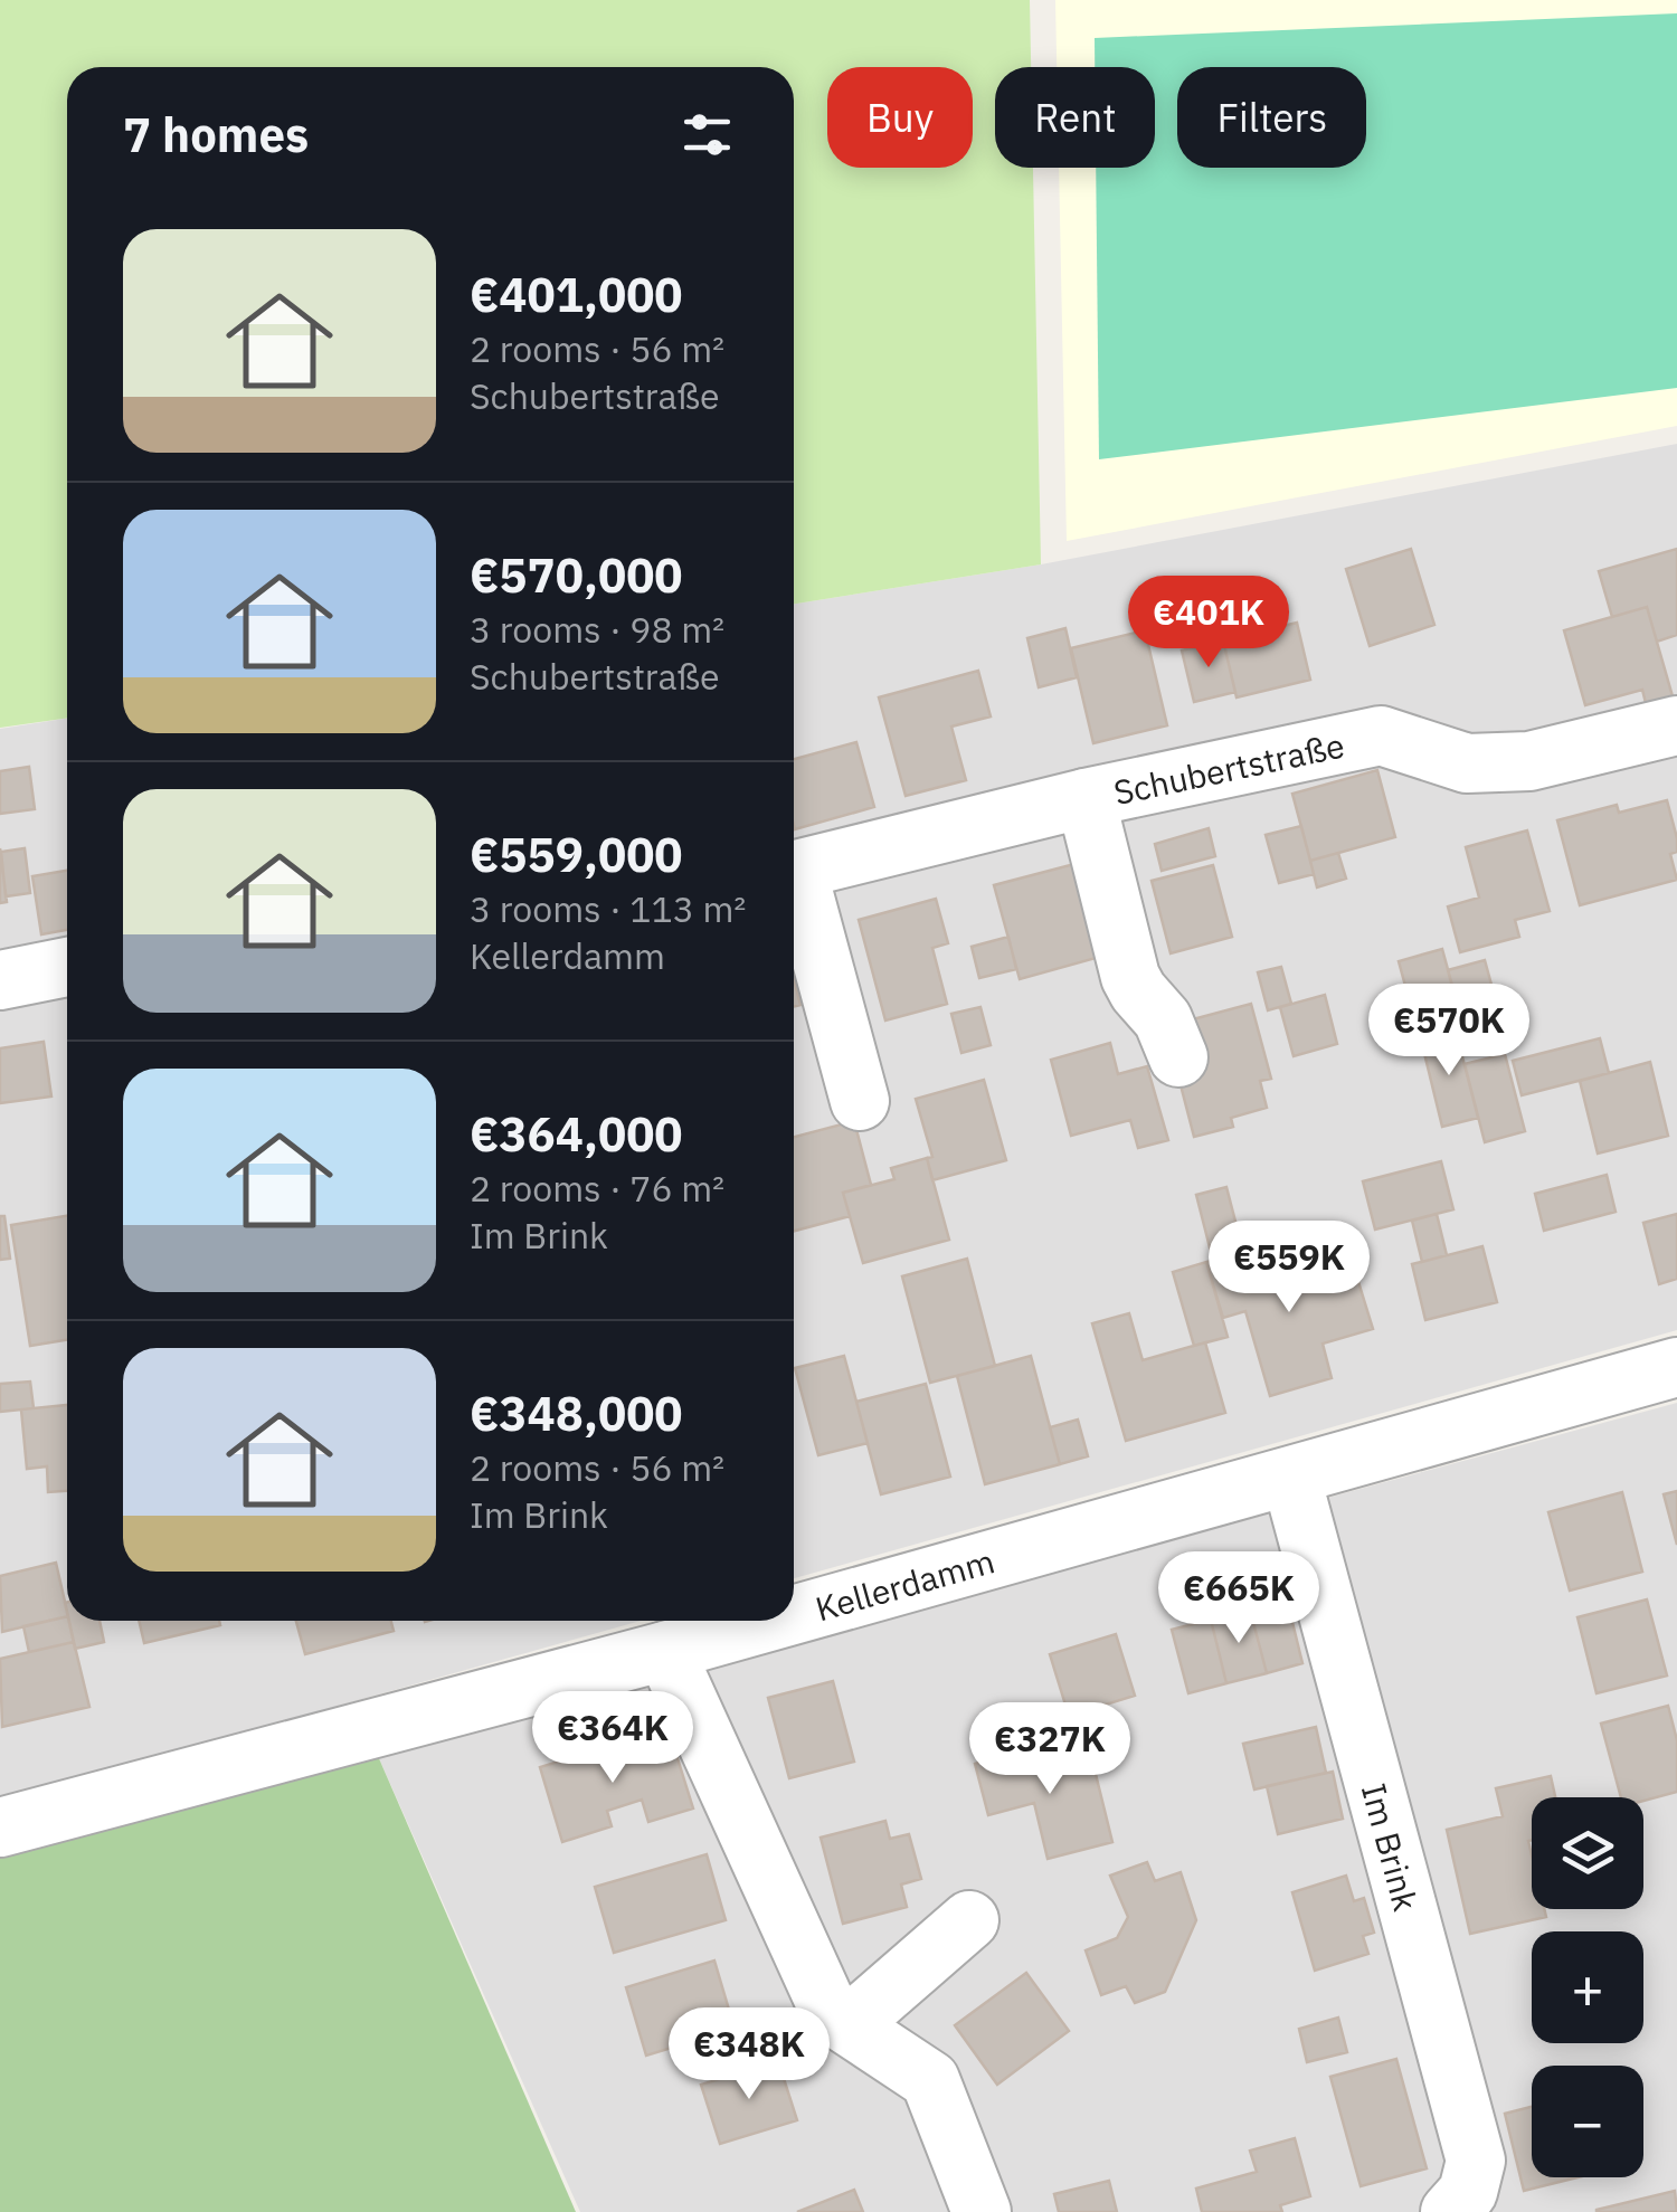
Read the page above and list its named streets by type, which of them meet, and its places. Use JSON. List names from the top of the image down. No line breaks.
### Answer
{"streets":{"street":["Schubertstraße","Kellerdamm","Im Brink"]},"crossings":[["Kellerdamm","Im Brink"]],"page":{"chip":["Buy","Rent","Filters"],"heading":"7 homes","list":[{"name":"€401,000","note":"2 rooms · 56 m² · Schubertstraße"},{"name":"€570,000","note":"3 rooms · 98 m² · Schubertstraße"},{"name":"€559,000","note":"3 rooms · 113 m² · Kellerdamm"},{"name":"€364,000","note":"2 rooms · 76 m² · Im Brink"},{"name":"€348,000","note":"2 rooms · 56 m² · Im Brink"}],"price":["€401K","€570K","€559K","€665K","€364K","€327K","€348K"],"map_buttons":["+","−"]}}
